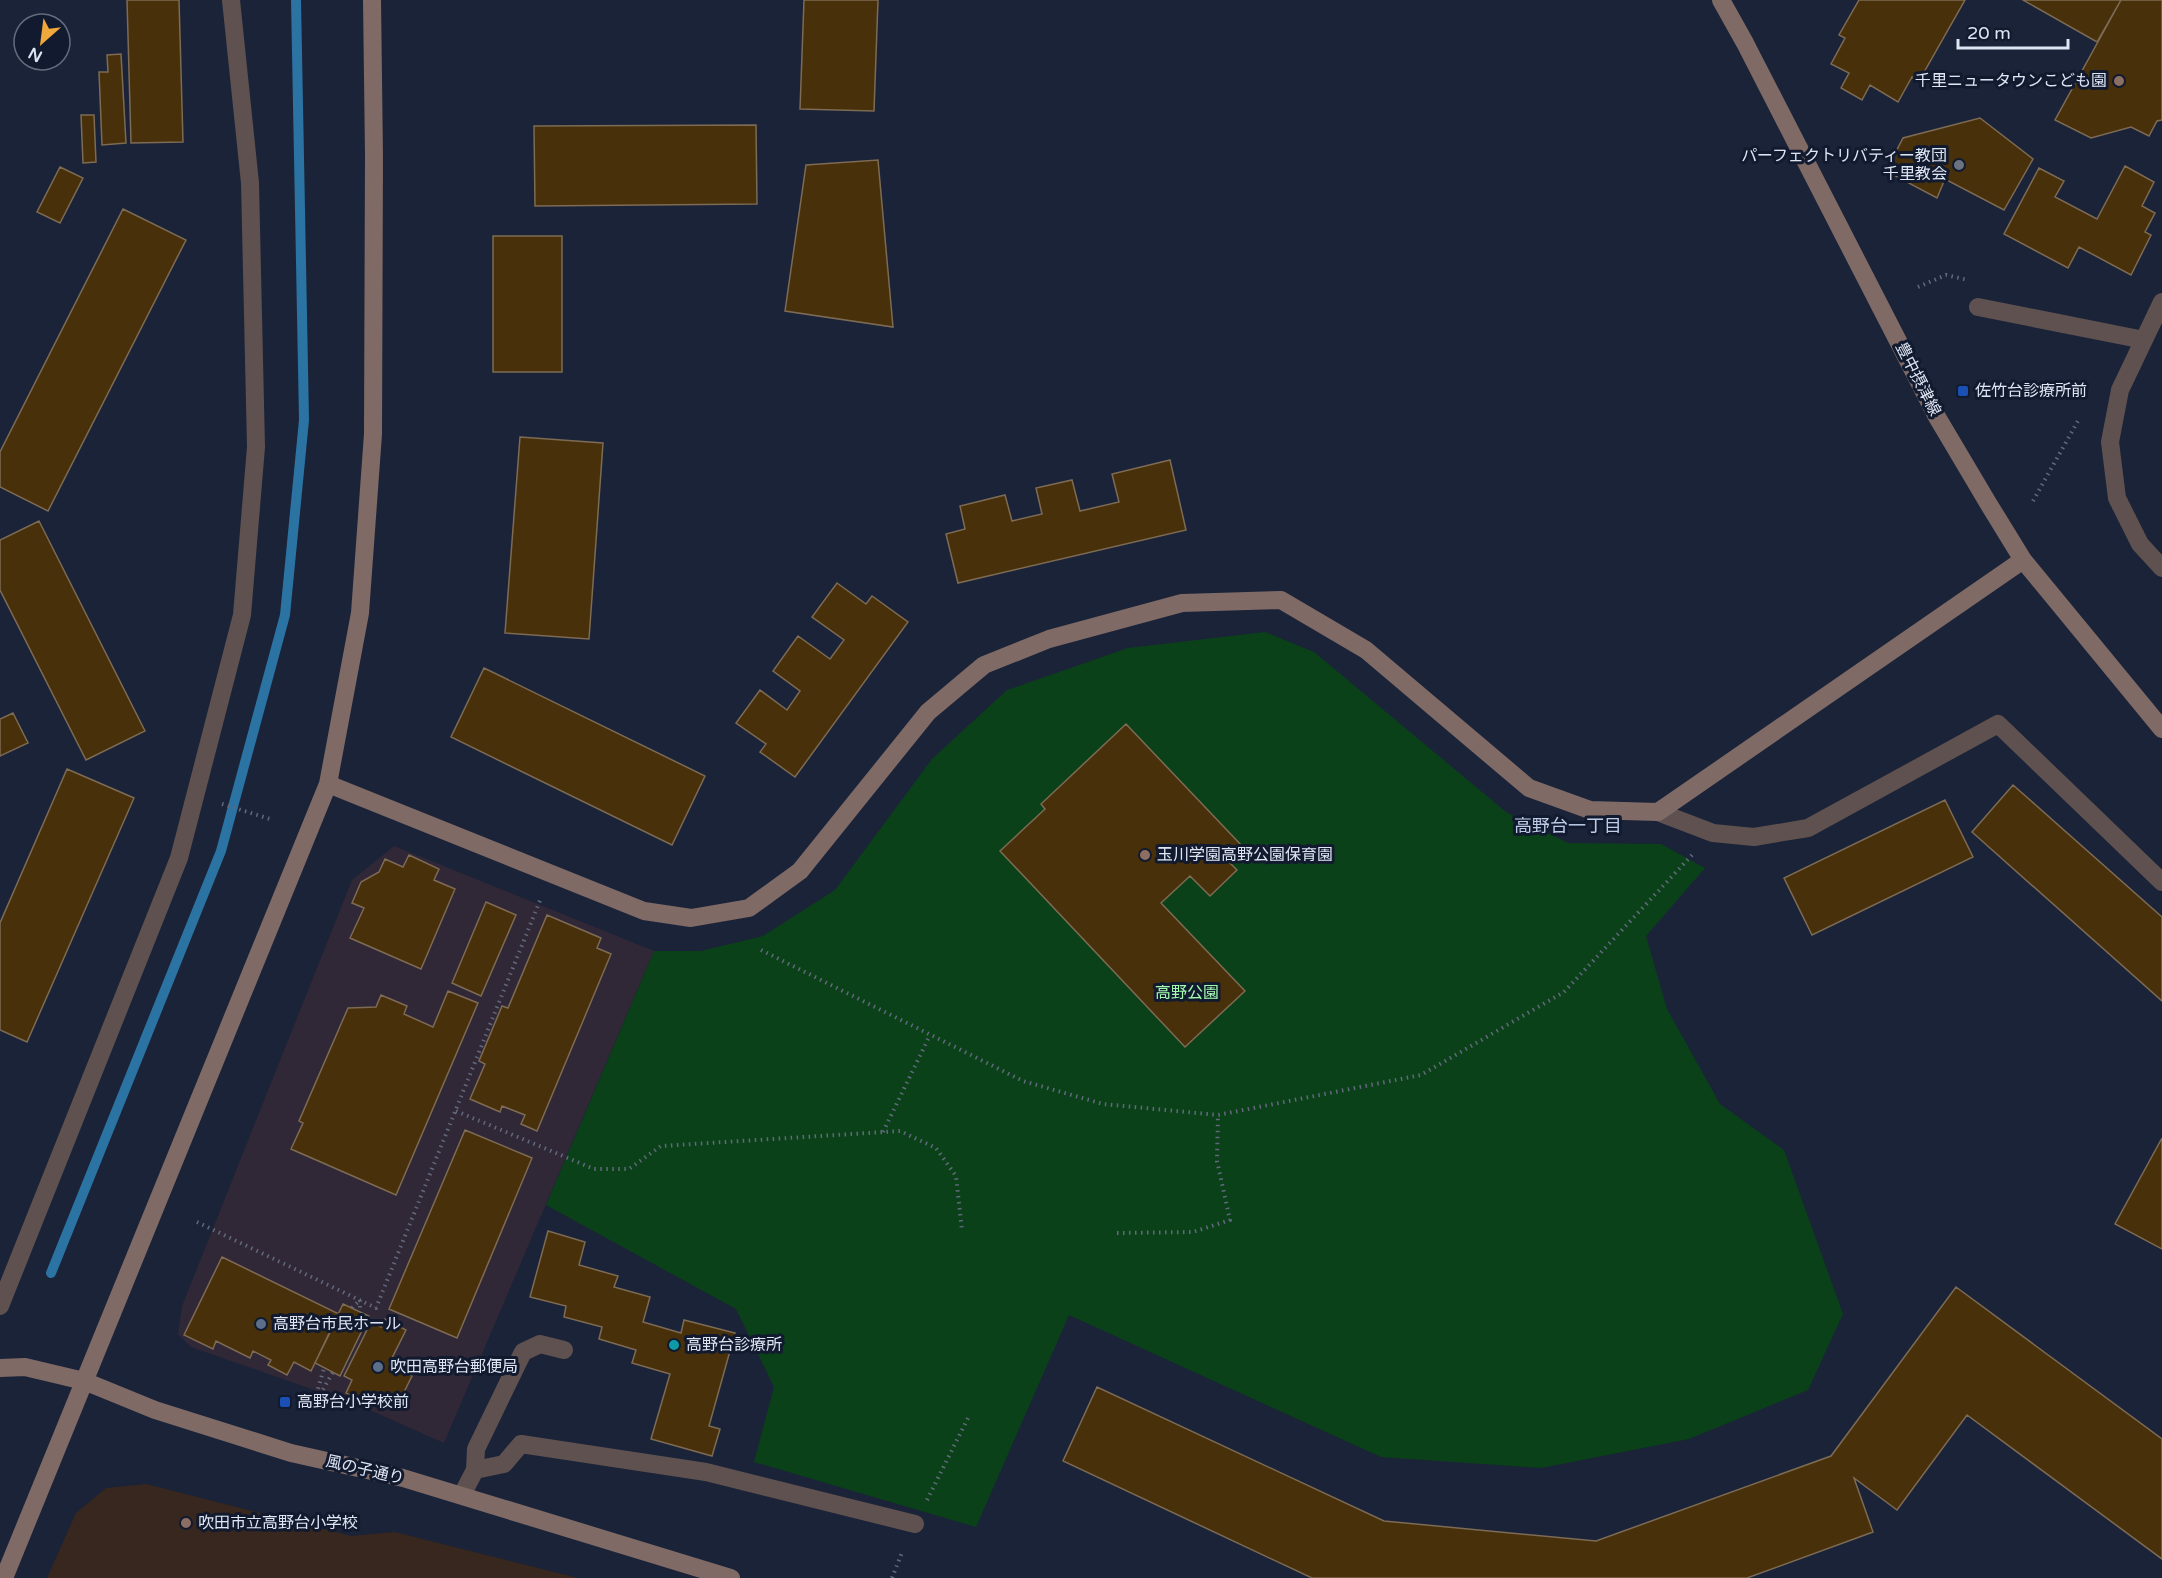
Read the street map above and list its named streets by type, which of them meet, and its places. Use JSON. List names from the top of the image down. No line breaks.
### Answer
{"streets":{"street":["豊中摂津線","風の子通り"]},"districts":["高野台一丁目"],"parks":["高野公園"],"places":{"other":["千里ニュータウンこども園","パーフェクトリバティー教団 千里教会","玉川学園高野公園保育園","高野台市民ホール","高野台診療所","吹田高野台郵便局","吹田市立高野台小学校"],"transit":["佐竹台診療所前","高野台小学校前"]},"scale_bar":"20 m","north":"bottom left"}
